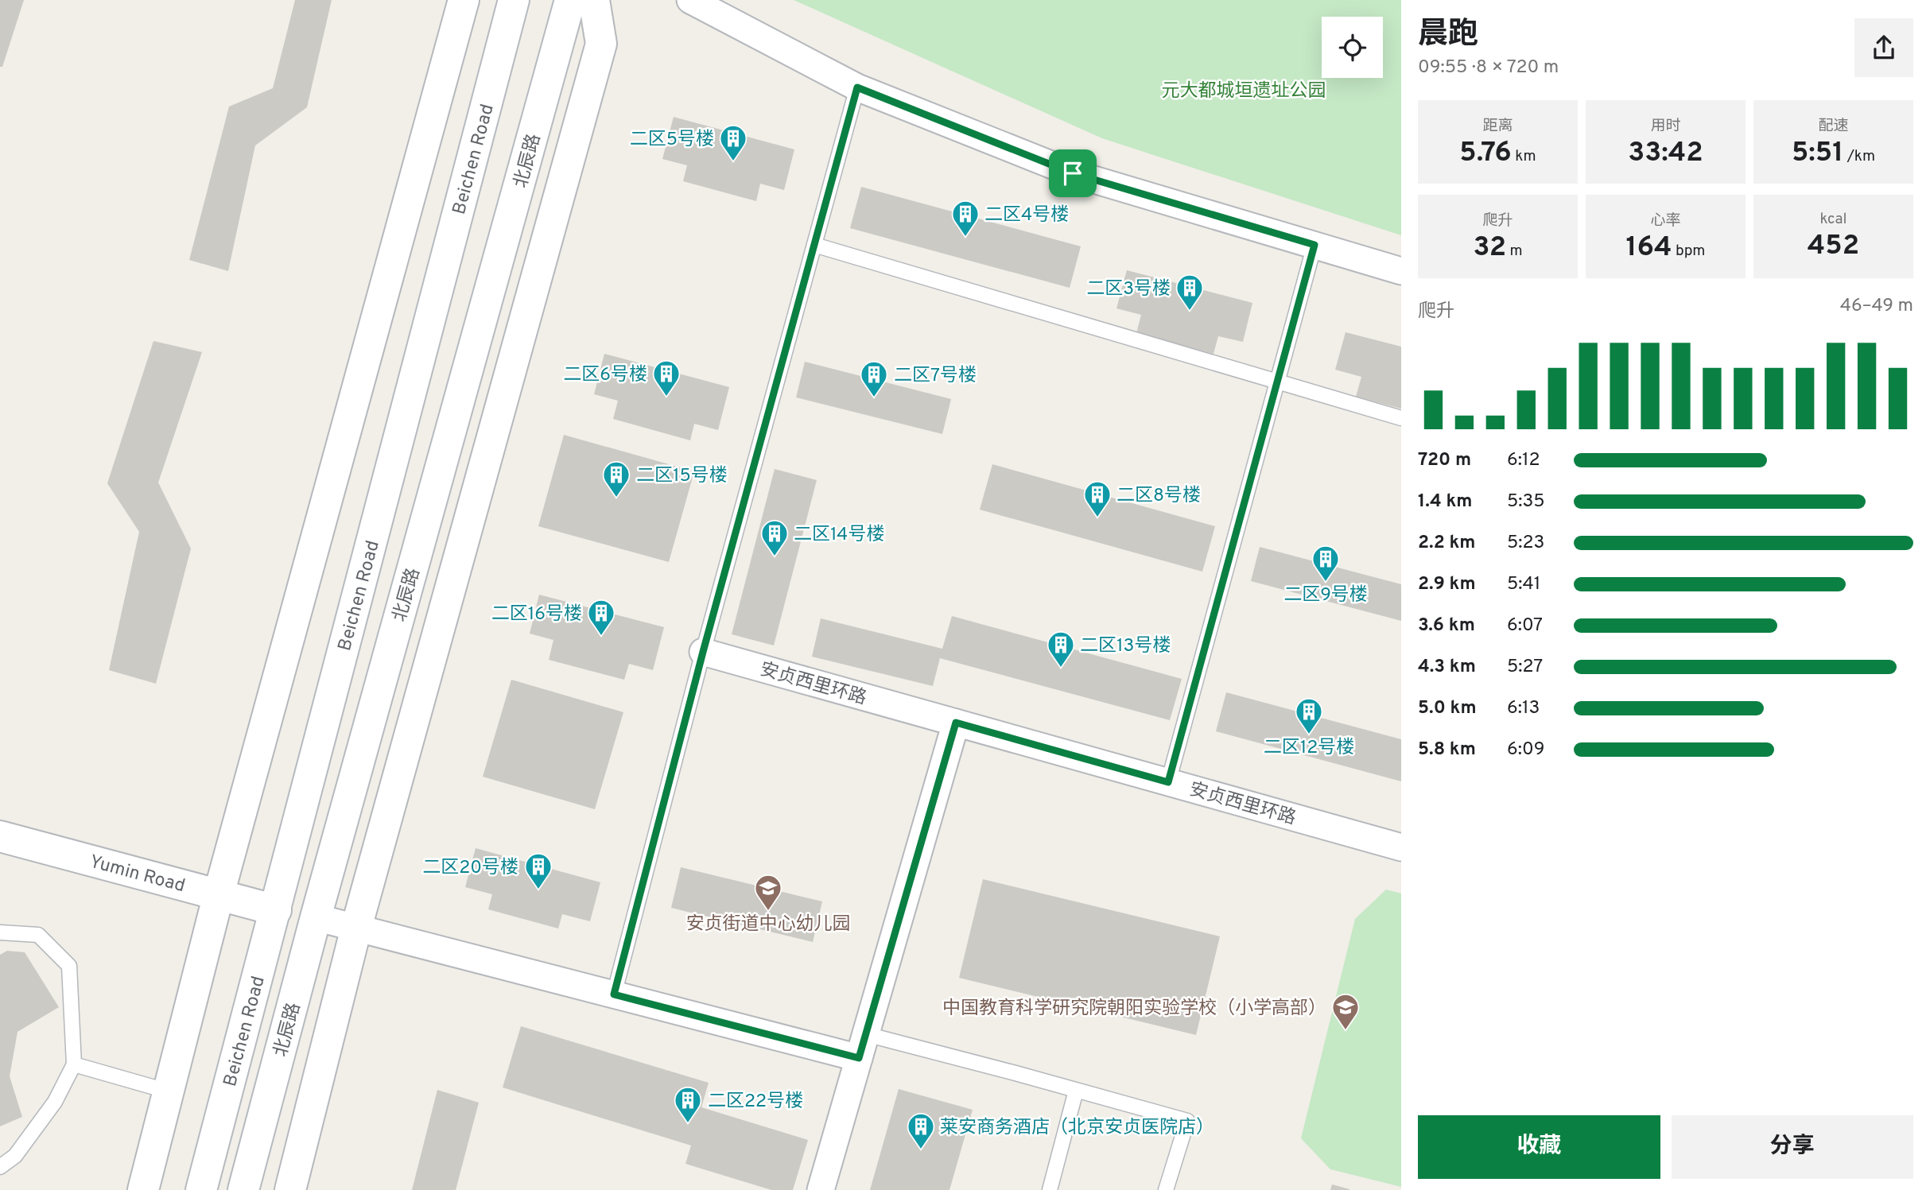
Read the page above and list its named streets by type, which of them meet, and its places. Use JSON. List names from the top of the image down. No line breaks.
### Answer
{"streets":{"street":["Beichen Road","北辰路","安贞西里环路","Yumin Road"]},"crossings":[["Beichen Road","Yumin Road"]],"parks":["元大都城垣遗址公园"],"places":{"building":["二区5号楼","二区4号楼","二区3号楼","二区6号楼","二区7号楼","二区15号楼","二区8号楼","二区14号楼","二区9号楼","二区16号楼","二区13号楼","二区12号楼","二区20号楼","二区22号楼","莱安商务酒店（北京安贞医院店）"],"school or university":["安贞街道中心幼儿园","中国教育科学研究院朝阳实验学校（小学高部）"]},"page":{"heading":["晨跑","09:55 · 8 × 720 m"],"stats":[["距离","5.76 km"],["用时","33:42"],["配速","5:51 /km"],["爬升","32 m"],["心率","164 bpm"],["kcal","452"]],"chart":["爬升","46–49 m"],"list":[{"name":"720 m","note":"6:12"},{"name":"1.4 km","note":"5:35"},{"name":"2.2 km","note":"5:23"},{"name":"2.9 km","note":"5:41"},{"name":"3.6 km","note":"6:07"},{"name":"4.3 km","note":"5:27"},{"name":"5.0 km","note":"6:13"},{"name":"5.8 km","note":"6:09"}],"buttons":["收藏","分享"]}}
